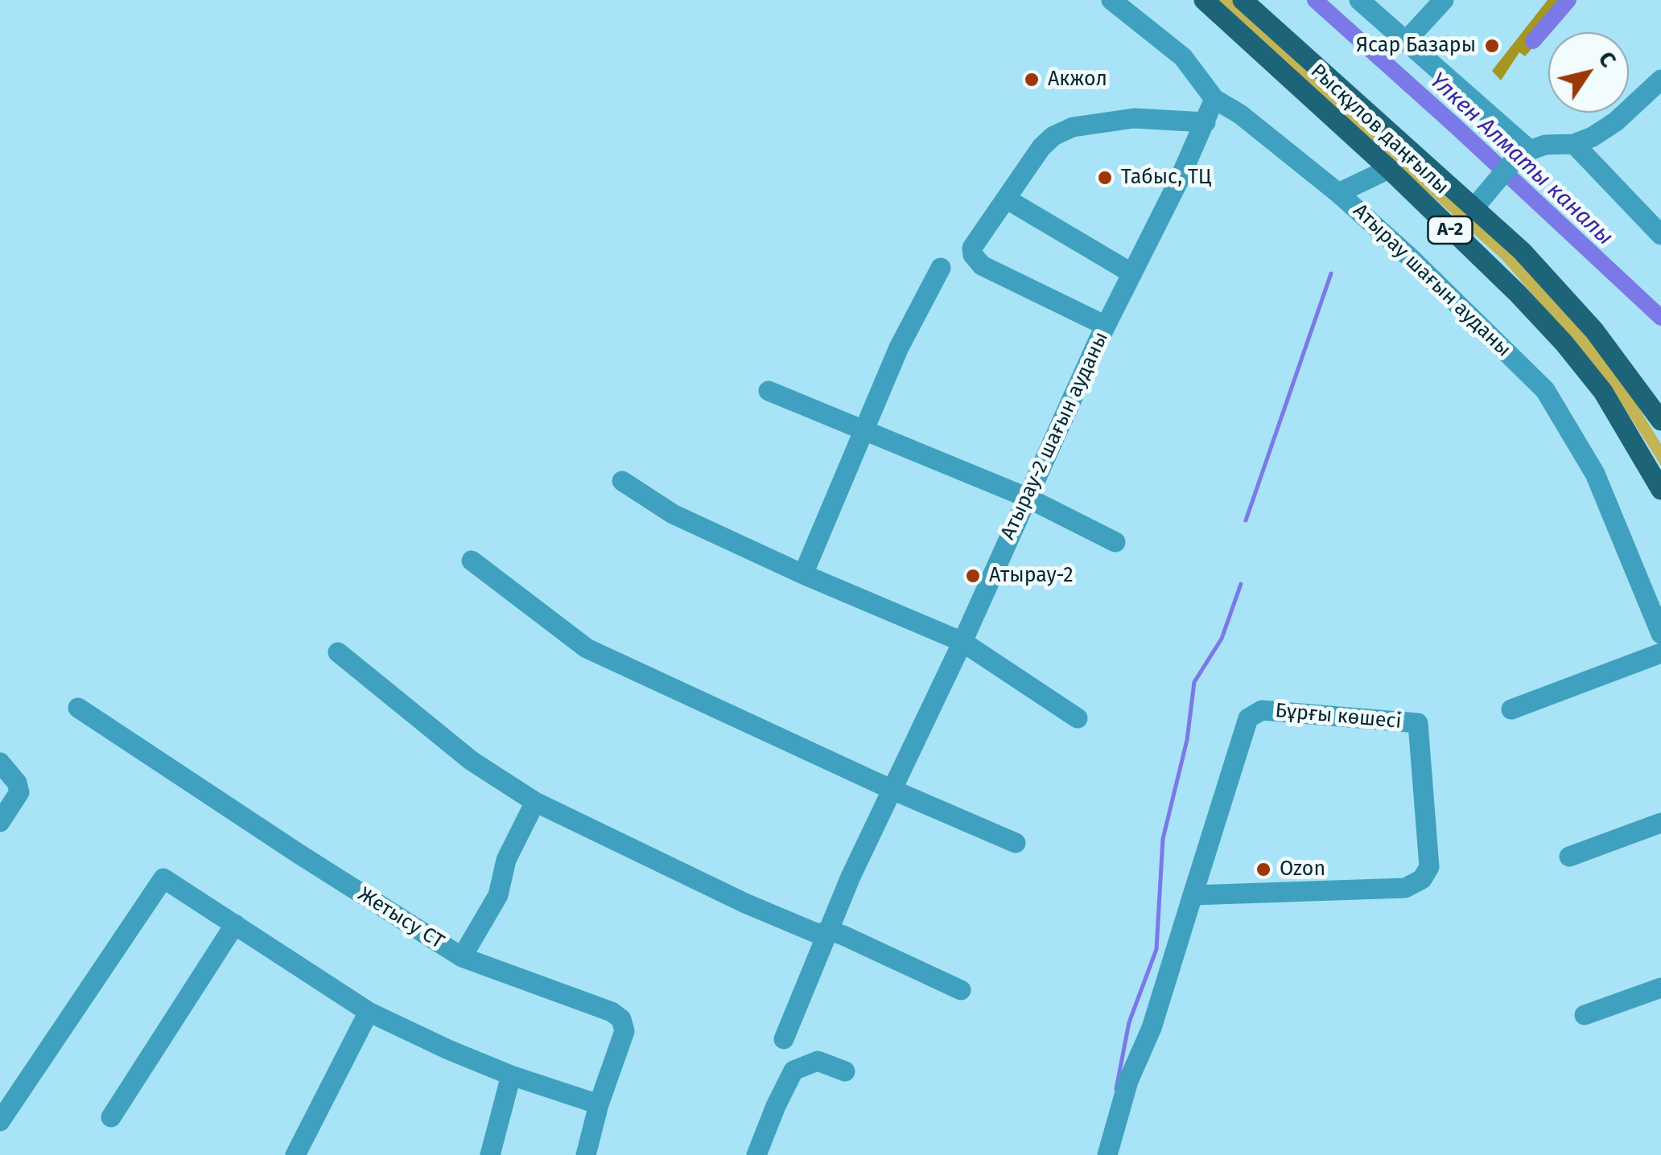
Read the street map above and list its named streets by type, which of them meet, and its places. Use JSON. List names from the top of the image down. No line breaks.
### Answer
{"streets":{"main road":["Рысқұлов даңғылы","A-2"],"street":["Атырау шағын ауданы","Атырау-2 шағын ауданы","Бұрғы көшесі","Жетысу СТ"]},"crossings":[["Атырау шағын ауданы","Атырау-2 шағын ауданы"]],"water":["Үлкен Алматы каналы"],"places":["Ясар Базары","Акжол","Табыс, ТЦ","Атырау-2","Ozon"],"north":"top right"}
